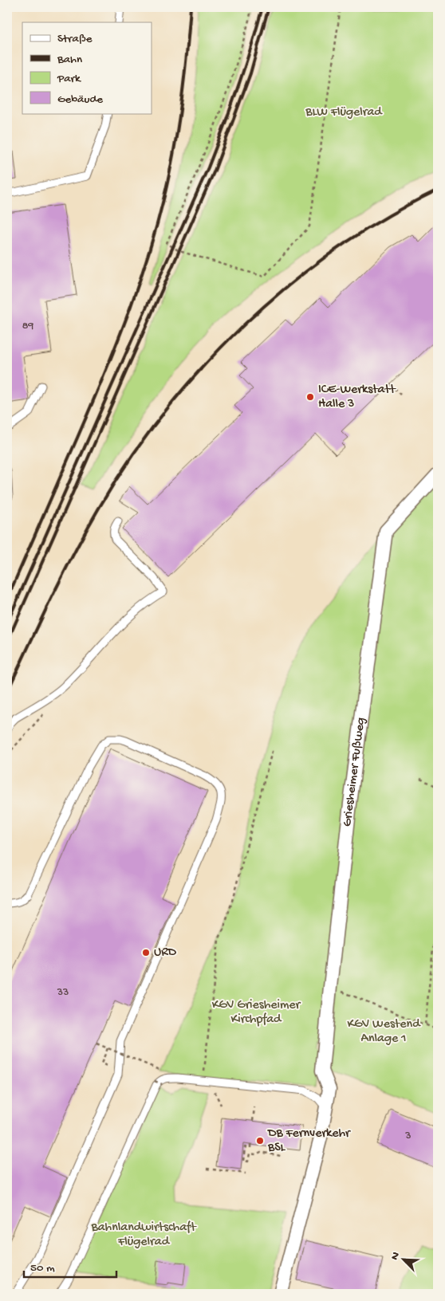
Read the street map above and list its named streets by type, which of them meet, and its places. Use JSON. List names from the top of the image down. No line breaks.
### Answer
{"streets":{"street":["Griesheimer Fußweg"]},"parks":["BLW Flügelrad","KGV Griesheimer Kirchpfad","KGV Westend Anlage 1","Bahnlandwirtschaft Flügelrad"],"places":["ICE-Werkstatt Halle 3","URD","DB Fernverkehr BSL"],"house_numbers":["89","33","3"],"legend":["Straße","Bahn","Park","Gebäude"],"scale_bar":"50 m","north":"top left"}
